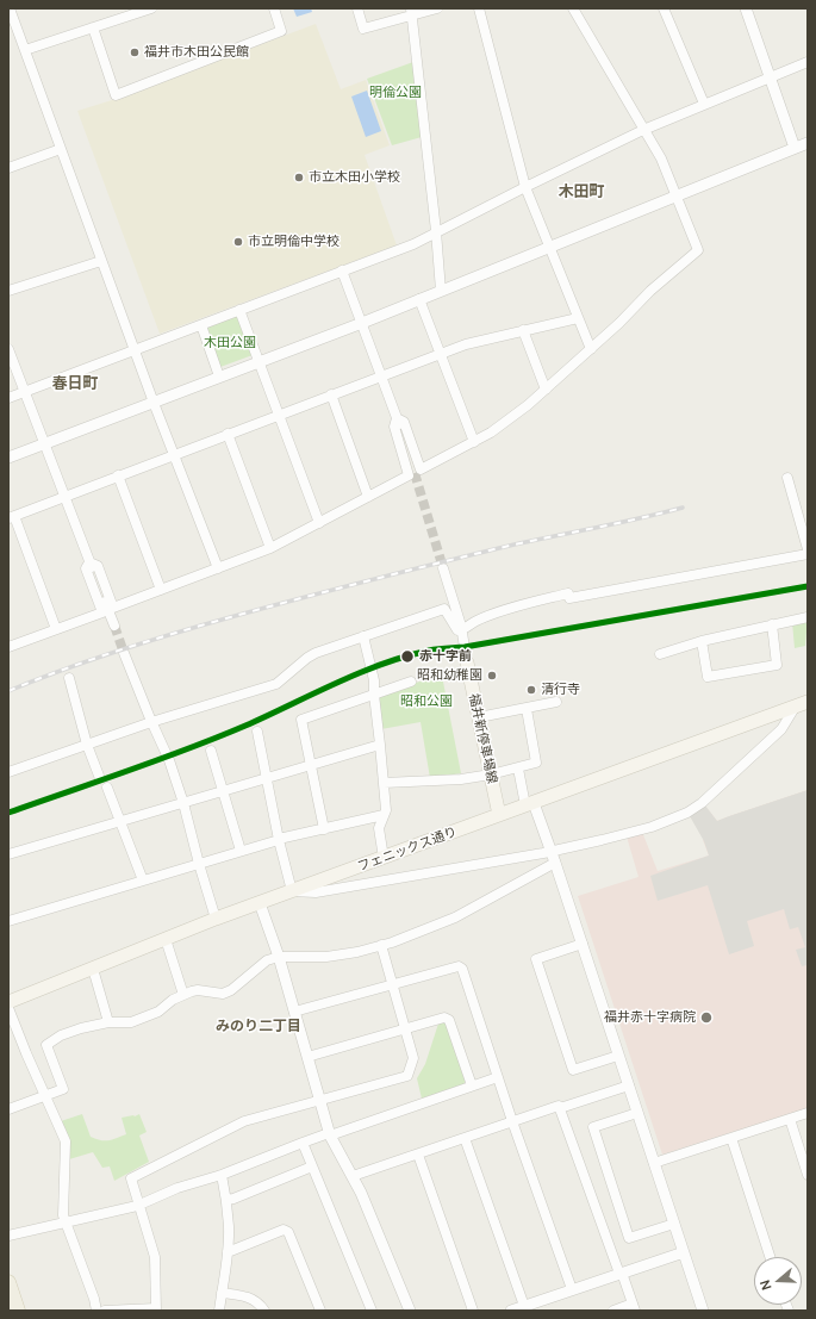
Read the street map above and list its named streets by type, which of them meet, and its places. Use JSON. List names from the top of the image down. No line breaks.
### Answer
{"streets":{"main road":["福井新停車場線","フェニックス通り"]},"crossings":[["福井新停車場線","フェニックス通り"]],"districts":["木田町","春日町","みのり二丁目"],"parks":["明倫公園","木田公園","昭和公園"],"places":["福井市木田公民館","市立木田小学校","市立明倫中学校","赤十字前","昭和幼稚園","清行寺","福井赤十字病院"],"north":"left"}
